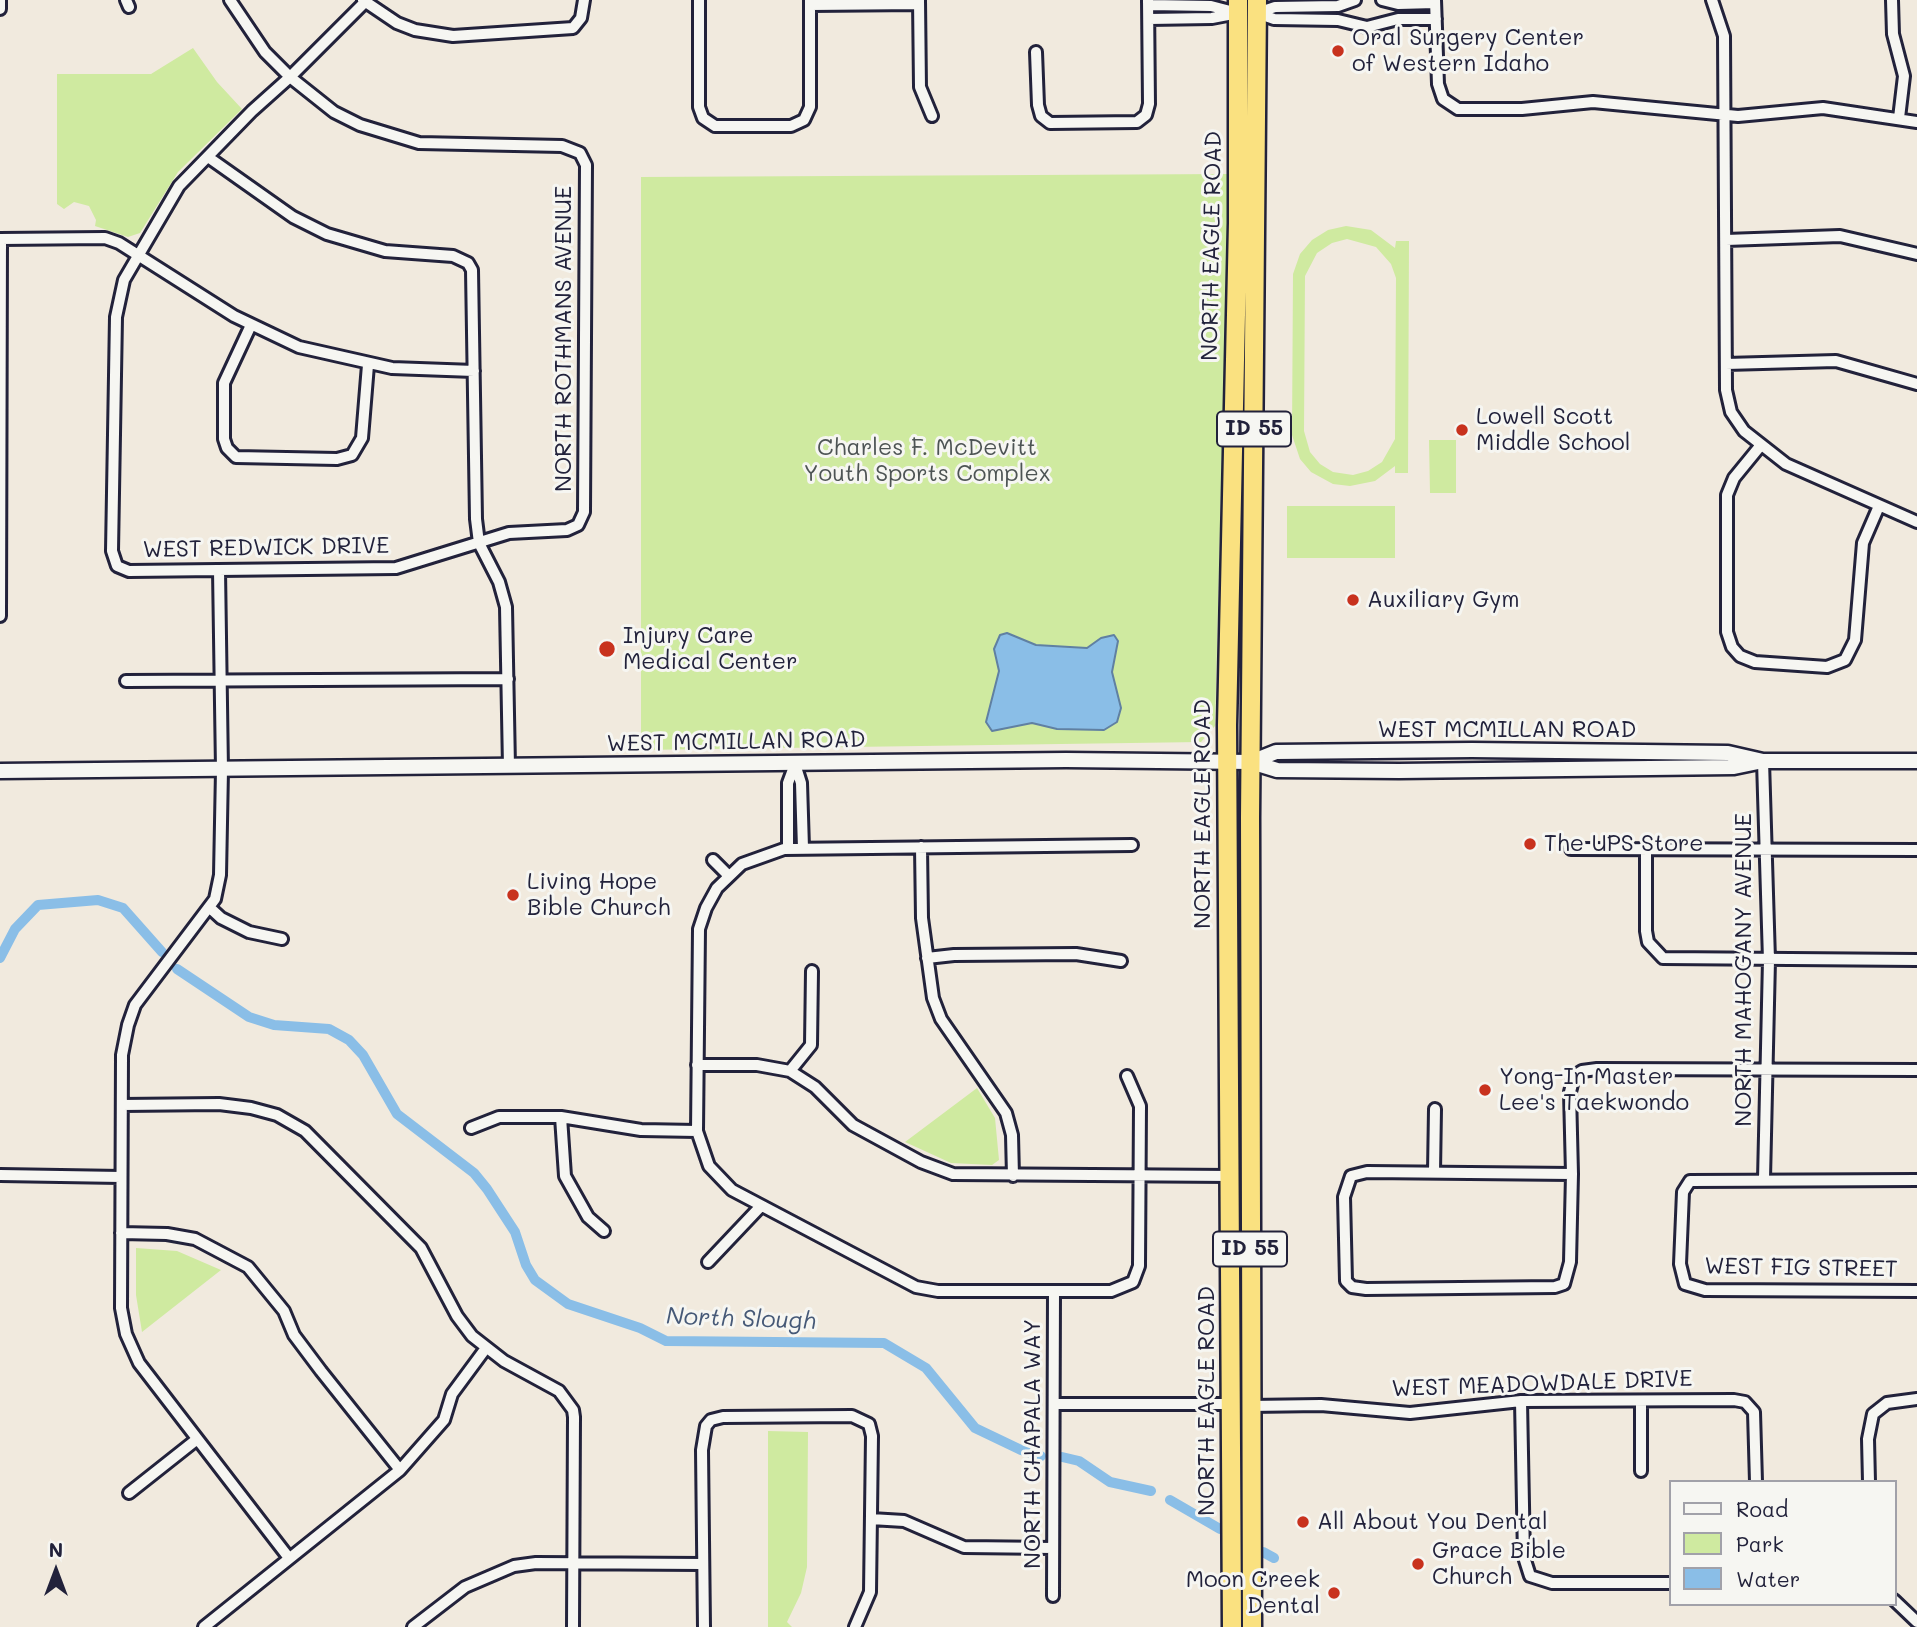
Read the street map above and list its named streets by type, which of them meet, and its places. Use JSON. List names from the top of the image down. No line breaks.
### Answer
{"streets":{"highway":["NORTH EAGLE ROAD","ID 55"],"main road":["WEST MCMILLAN ROAD"],"street":["NORTH ROTHMANS AVENUE","WEST REDWICK DRIVE","NORTH MAHOGANY AVENUE","WEST FIG STREET","WEST MEADOWDALE DRIVE","NORTH CHAPALA WAY"]},"crossings":[["NORTH EAGLE ROAD","WEST MCMILLAN ROAD"],["NORTH EAGLE ROAD","WEST MEADOWDALE DRIVE"],["NORTH ROTHMANS AVENUE","WEST REDWICK DRIVE"],["WEST MCMILLAN ROAD","NORTH MAHOGANY AVENUE"],["NORTH MAHOGANY AVENUE","WEST FIG STREET"]],"water":["North Slough"],"parks":["Charles F. McDevitt Youth Sports Complex"],"places":["Oral Surgery Center of Western Idaho","Lowell Scott Middle School","Auxiliary Gym","Injury Care Medical Center","The UPS Store","Living Hope Bible Church","Yong-In Master Lee's Taekwondo","All About You Dental","Grace Bible Church","Moon Creek Dental"],"legend":["Road","Park","Water"],"north":"top"}
